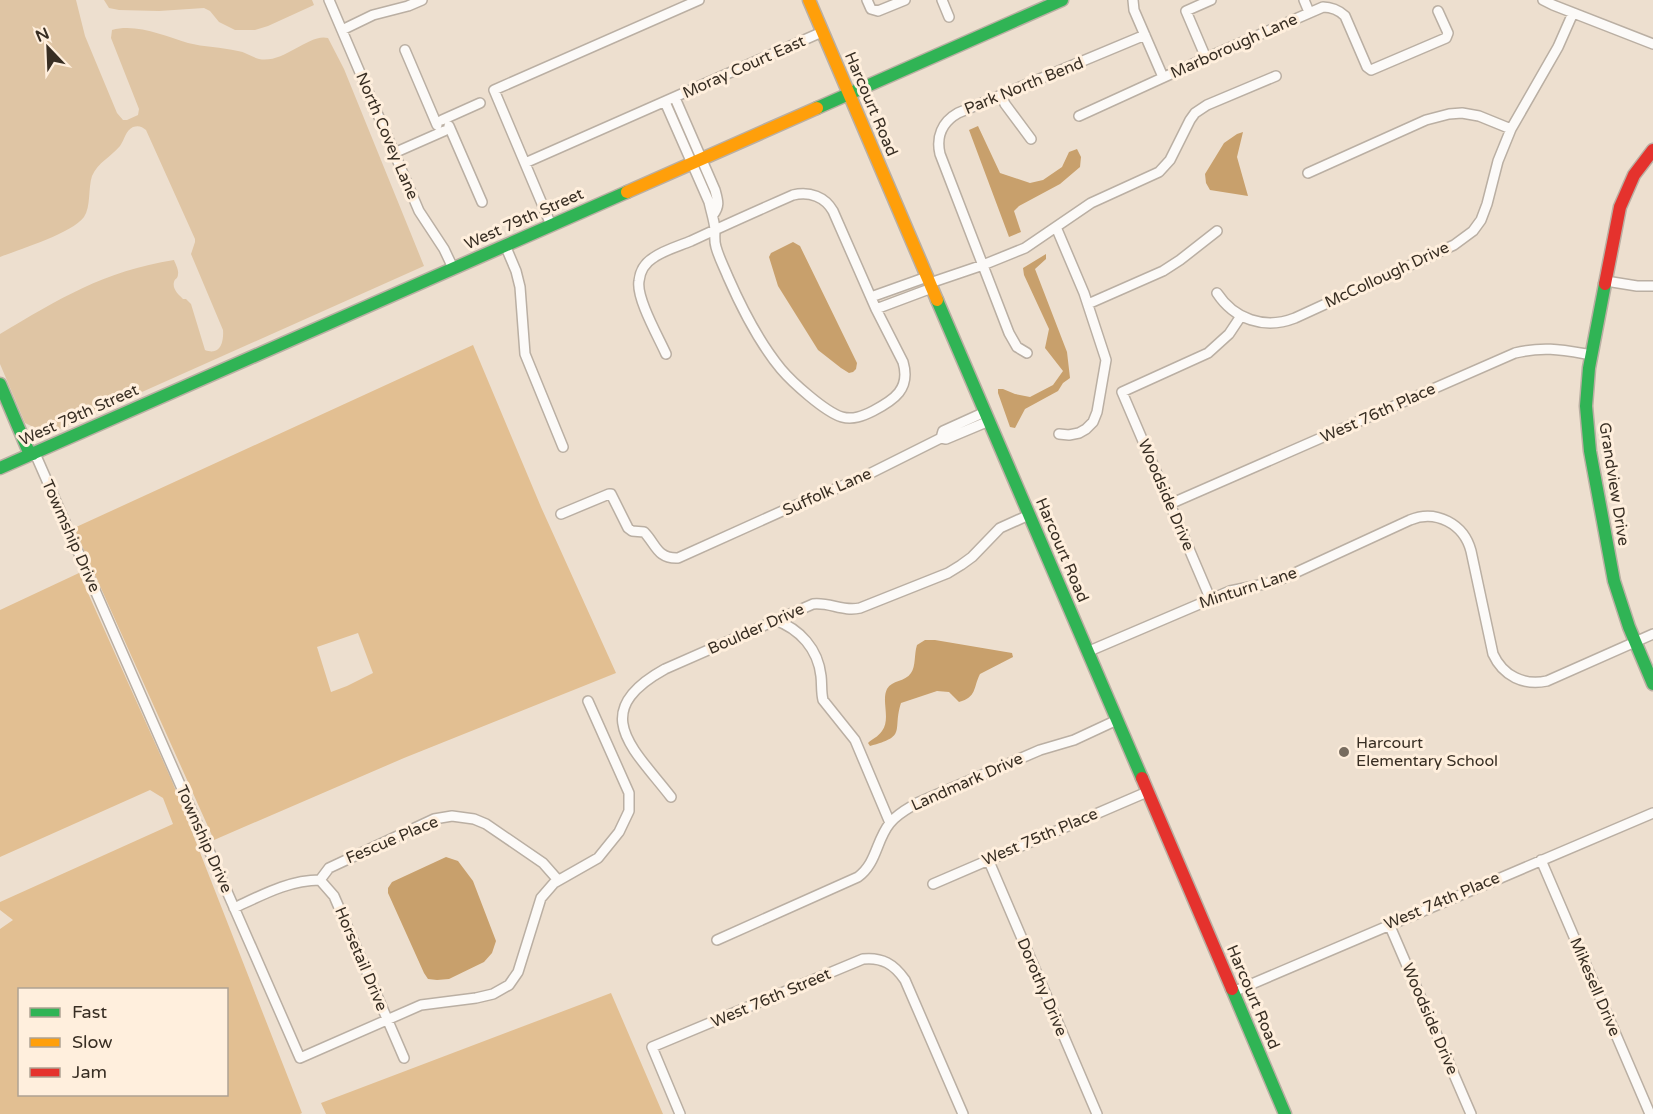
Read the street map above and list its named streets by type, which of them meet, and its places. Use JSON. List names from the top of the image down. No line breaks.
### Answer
{"streets":{"street":["Marborough Lane","Moray Court East","Park North Bend","Harcourt Road","North Covey Lane","West 79th Street","McCollough Drive","West 76th Place","Grandview Drive","Suffolk Lane","Woodside Drive","Towmship Drive","Minturn Lane","Boulder Drive","Landmark Drive","West 75th Place","Township Drive","Fescue Place","West 74th Place","Horsetail Drive","Dorothy Drive","Mikesell Drive","West 76th Street"]},"crossings":[["Moray Court East","Harcourt Road"],["Harcourt Road","West 79th Street"],["Harcourt Road","Suffolk Lane"],["Harcourt Road","Minturn Lane"],["Harcourt Road","Boulder Drive"],["Harcourt Road","Landmark Drive"],["Harcourt Road","West 75th Place"],["Harcourt Road","West 74th Place"],["North Covey Lane","West 79th Street"],["West 79th Street","Towmship Drive"],["McCollough Drive","Woodside Drive"],["West 76th Place","Grandview Drive"],["West 76th Place","Woodside Drive"],["Grandview Drive","Minturn Lane"],["Woodside Drive","Minturn Lane"],["Woodside Drive","West 74th Place"],["Towmship Drive","Township Drive"],["West 75th Place","Dorothy Drive"],["Township Drive","Horsetail Drive"],["Fescue Place","Horsetail Drive"],["West 74th Place","Mikesell Drive"]],"places":["Harcourt Elementary School"],"legend":["Fast","Slow","Jam"],"north":"top left"}
